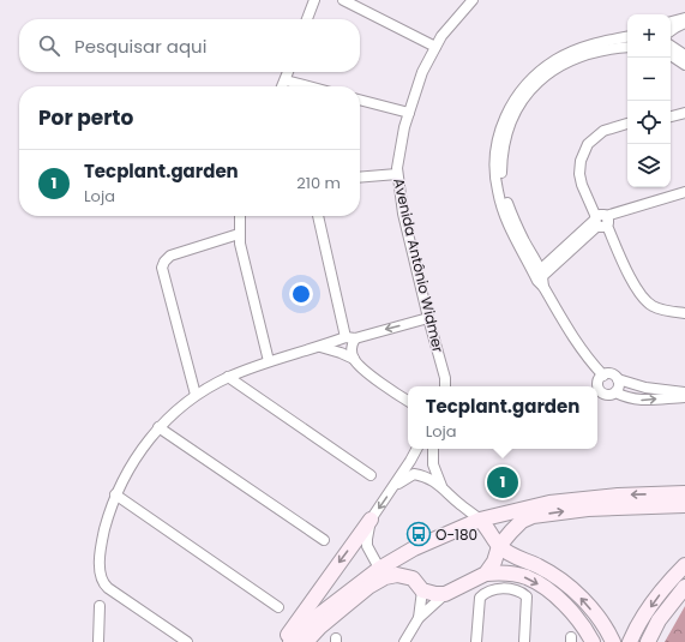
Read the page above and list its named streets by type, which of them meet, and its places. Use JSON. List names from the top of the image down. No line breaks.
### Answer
{"streets":{"street":["Avenida Antônio Widmer"]},"places":{"bus stop":["O-180"]},"page":{"map_buttons":["+","−"],"search":"Pesquisar aqui","heading":"Por perto","list":[{"mark":"1","name":"Tecplant.garden","note":"Loja","value":"210 m"}],"popup":["Tecplant.garden","Loja"],"pins":"1"}}
